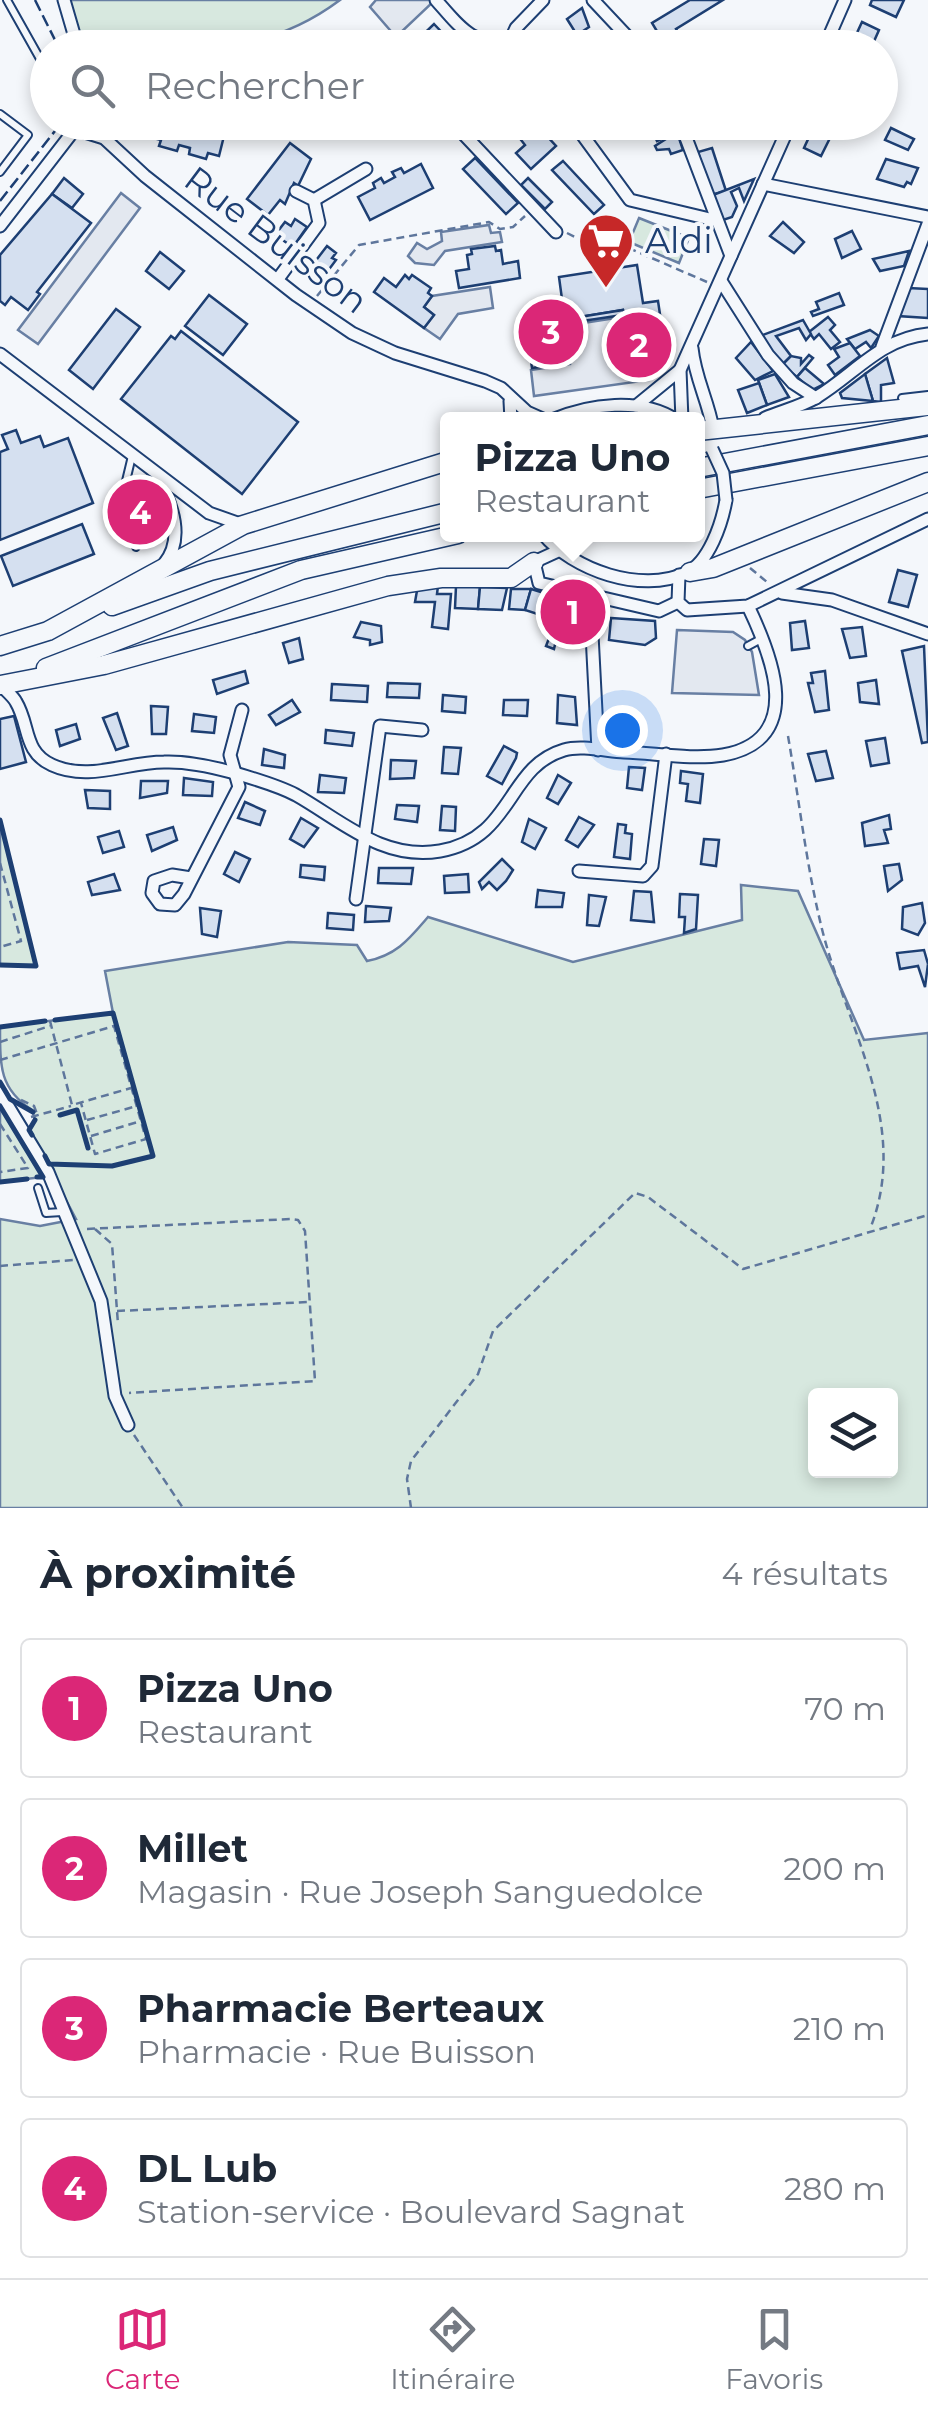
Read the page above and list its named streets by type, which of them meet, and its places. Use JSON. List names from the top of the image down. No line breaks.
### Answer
{"streets":{"street":["Rue Buisson"]},"places":{"supermarket":["Aldi"]},"page":{"search":"Rechercher","pins":["3","2","4","1"],"popup":["Pizza Uno","Restaurant"],"heading":["À proximité","4 résultats"],"list":[{"mark":"1","name":"Pizza Uno","note":"Restaurant","value":"70 m"},{"mark":"2","name":"Millet","note":"Magasin · Rue Joseph Sanguedolce","value":"200 m"},{"mark":"3","name":"Pharmacie Berteaux","note":"Pharmacie · Rue Buisson","value":"210 m"},{"mark":"4","name":"DL Lub","note":"Station-service · Boulevard Sagnat","value":"280 m"}],"nav":["Carte","Itinéraire","Favoris"]}}
